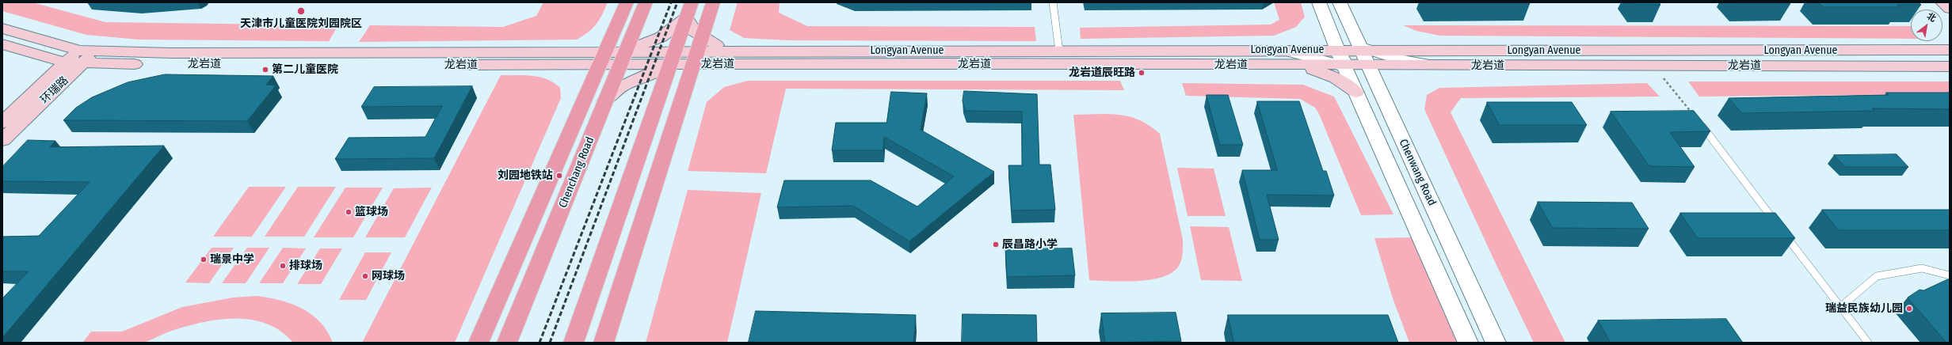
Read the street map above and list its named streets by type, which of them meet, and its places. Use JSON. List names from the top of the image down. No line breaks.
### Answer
{"streets":{"main road":["Longyan Avenue","龙岩道","环瑞路","Chenchang Road"],"street":["Chenwang Road"]},"crossings":[["Longyan Avenue","龙岩道"],["Longyan Avenue","Chenwang Road"],["龙岩道","环瑞路"],["龙岩道","Chenchang Road"],["龙岩道","Chenwang Road"]],"places":["天津市儿童医院刘园院区","第二儿童医院","龙岩道辰旺路","刘园地铁站","篮球场","辰昌路小学","瑞景中学","排球场","网球场","瑞益民族幼儿园"],"north":"top right"}
